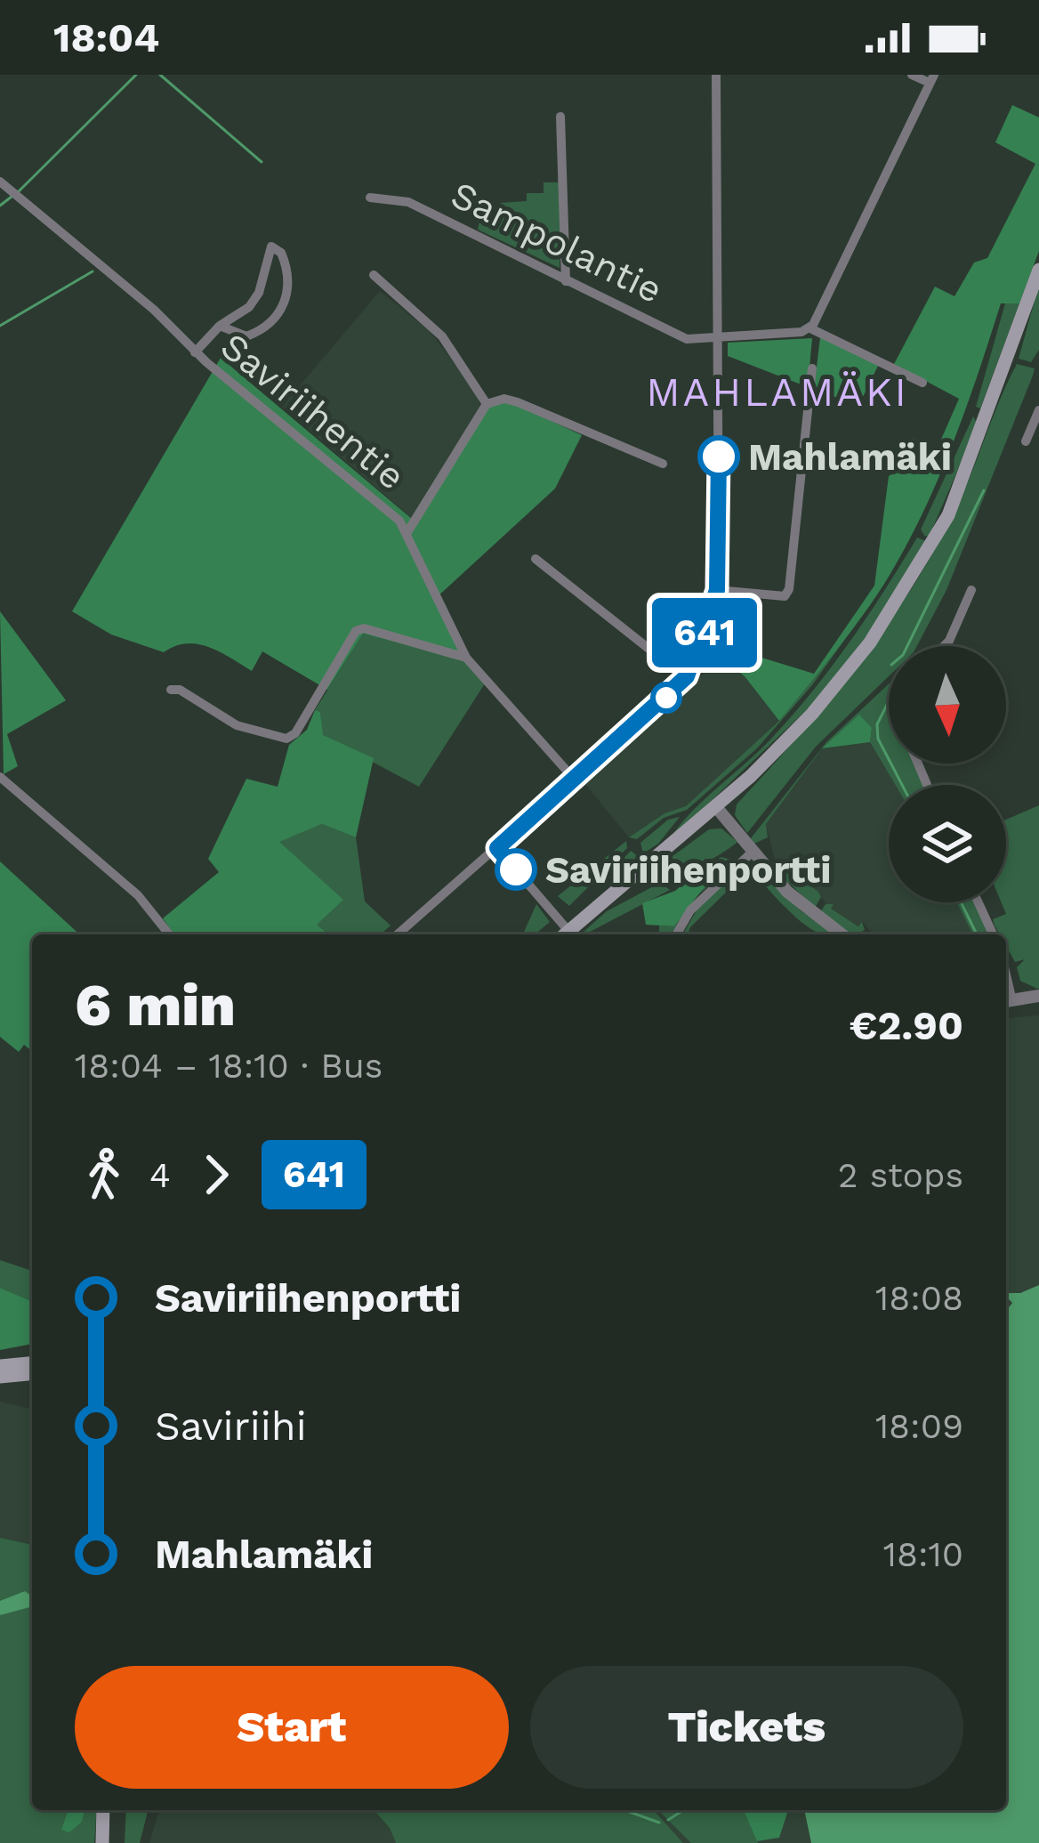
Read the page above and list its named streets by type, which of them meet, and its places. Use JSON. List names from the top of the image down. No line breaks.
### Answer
{"streets":{"street":["Sampolantie","Saviriihentie"]},"districts":["MAHLAMÄKI"],"places":["Mahlamäki","Saviriihenportti"],"lines":["bus line 641"],"north":"bottom","page":{"status":"18:04","on_map":"641","heading":["6 min","18:04 – 18:10 · Bus","€2.90"],"legs":["4","641","2 stops"],"list":[{"name":"Saviriihenportti","value":"18:08"},{"name":"Saviriihi","value":"18:09"},{"name":"Mahlamäki","value":"18:10"}],"buttons":["Start","Tickets"]}}
